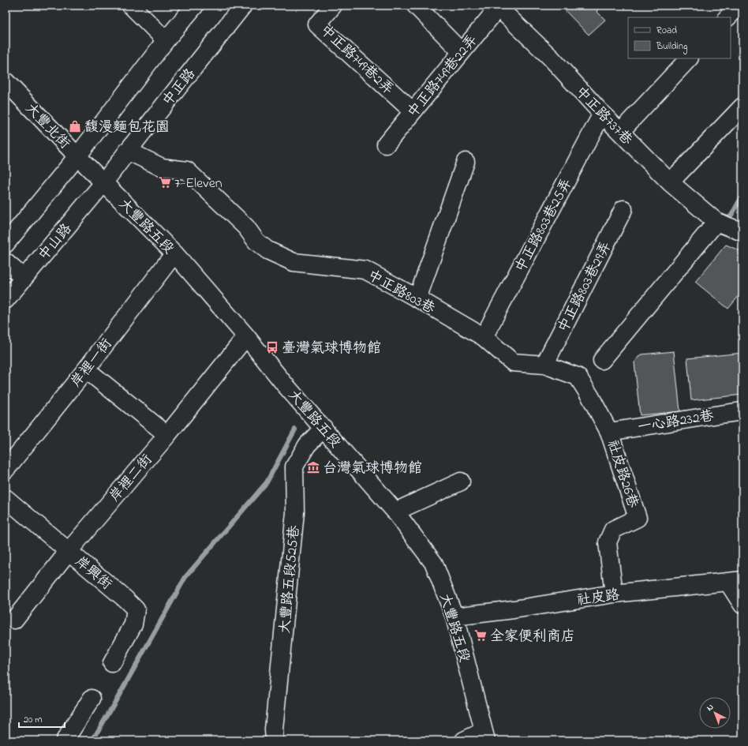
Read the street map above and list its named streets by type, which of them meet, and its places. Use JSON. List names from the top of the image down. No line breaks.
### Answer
{"streets":{"street":["中正路749巷2弄","中正路749巷22弄","中正路","中正路737巷","大豐北街","中正路803巷25弄","大豐路五段","中山路","中正路803巷29弄","中正路803巷","岸裡一街","一心路232巷","社皮路26巷","岸裡二街","岸興街","大豐路五段525巷","社皮路"]},"crossings":[["中正路749巷2弄","中正路749巷22弄"],["中正路749巷22弄","中正路737巷"],["中正路","大豐路五段"],["中正路","中山路"],["中正路","中正路803巷"],["中正路737巷","中正路803巷25弄"],["大豐北街","大豐路五段"],["中正路803巷25弄","中正路803巷"],["大豐路五段","中山路"],["大豐路五段","岸裡一街"],["大豐路五段","岸裡二街"],["大豐路五段","大豐路五段525巷"],["大豐路五段","社皮路"],["中正路803巷29弄","中正路803巷"],["中正路803巷","一心路232巷"],["中正路803巷","社皮路26巷"],["一心路232巷","社皮路26巷"],["社皮路26巷","社皮路"],["岸裡二街","岸興街"]],"places":{"shop":["馥漫麵包花園"],"supermarket":["7-Eleven","全家便利商店"],"bus stop":["臺灣氣球博物館"],"museum":["台灣氣球博物館"]},"legend":["Road","Building"],"scale_bar":"20 m","north":"top left"}
